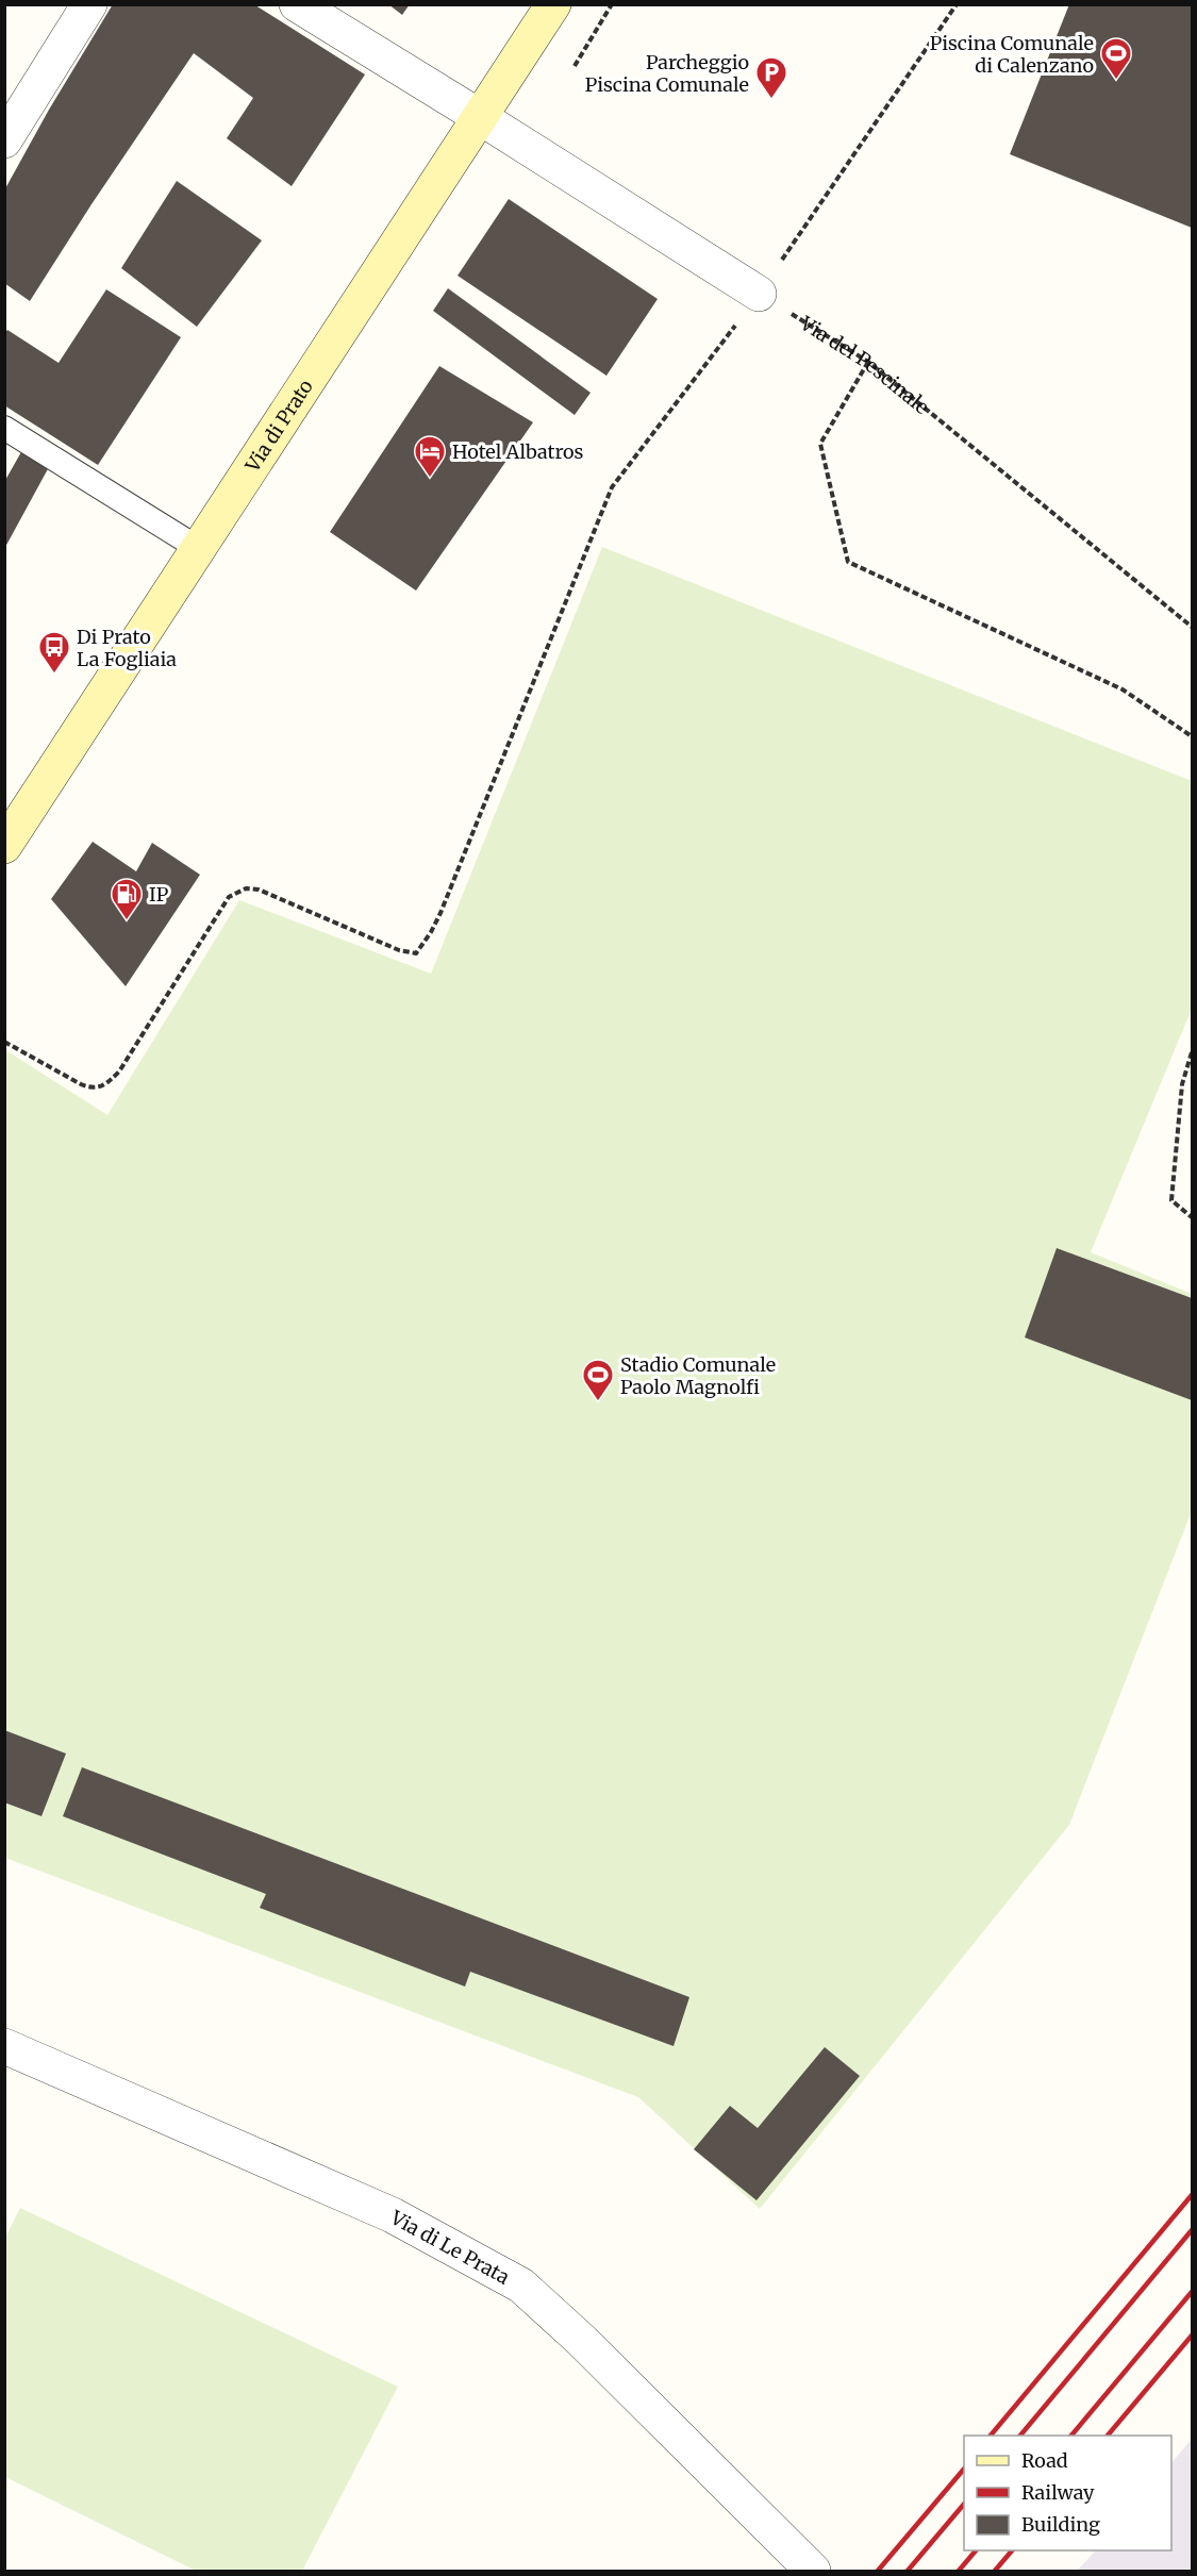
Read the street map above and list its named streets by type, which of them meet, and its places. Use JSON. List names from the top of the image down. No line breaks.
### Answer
{"streets":{"main road":["Via di Prato"],"street":["Via di Le Prata"],"path":["Via del Pescinale"]},"places":{"sports":["Piscina Comunale di Calenzano","Stadio Comunale Paolo Magnolfi"],"parking":["Parcheggio Piscina Comunale"],"hotel":["Hotel Albatros"],"bus stop":["Di Prato La Fogliaia"],"fuel station":["IP"]},"legend":["Road","Railway","Building"]}
